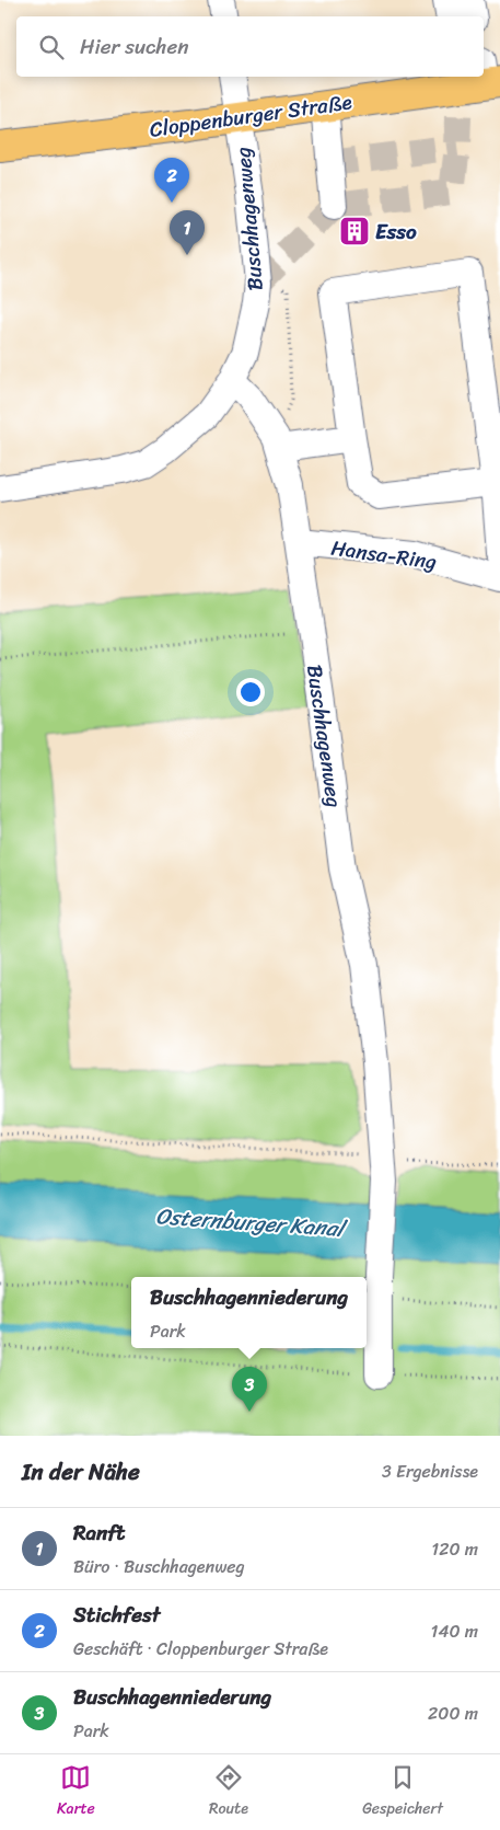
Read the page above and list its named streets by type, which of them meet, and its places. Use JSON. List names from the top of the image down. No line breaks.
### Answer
{"streets":{"main road":["Cloppenburger Straße"],"street":["Buschhagenweg","Hansa-Ring"]},"crossings":[["Cloppenburger Straße","Buschhagenweg"],["Buschhagenweg","Hansa-Ring"]],"water":["Osternburger Kanal"],"places":{"building":["Esso"]},"page":{"search":"Hier suchen","pins":["2","1","3"],"popup":["Buschhagenniederung","Park"],"heading":["In der Nähe","3 Ergebnisse"],"list":[{"mark":"1","name":"Ranft","note":"Büro · Buschhagenweg","value":"120 m"},{"mark":"2","name":"Stichfest","note":"Geschäft · Cloppenburger Straße","value":"140 m"},{"mark":"3","name":"Buschhagenniederung","note":"Park","value":"200 m"}],"nav":["Karte","Route","Gespeichert"]}}
